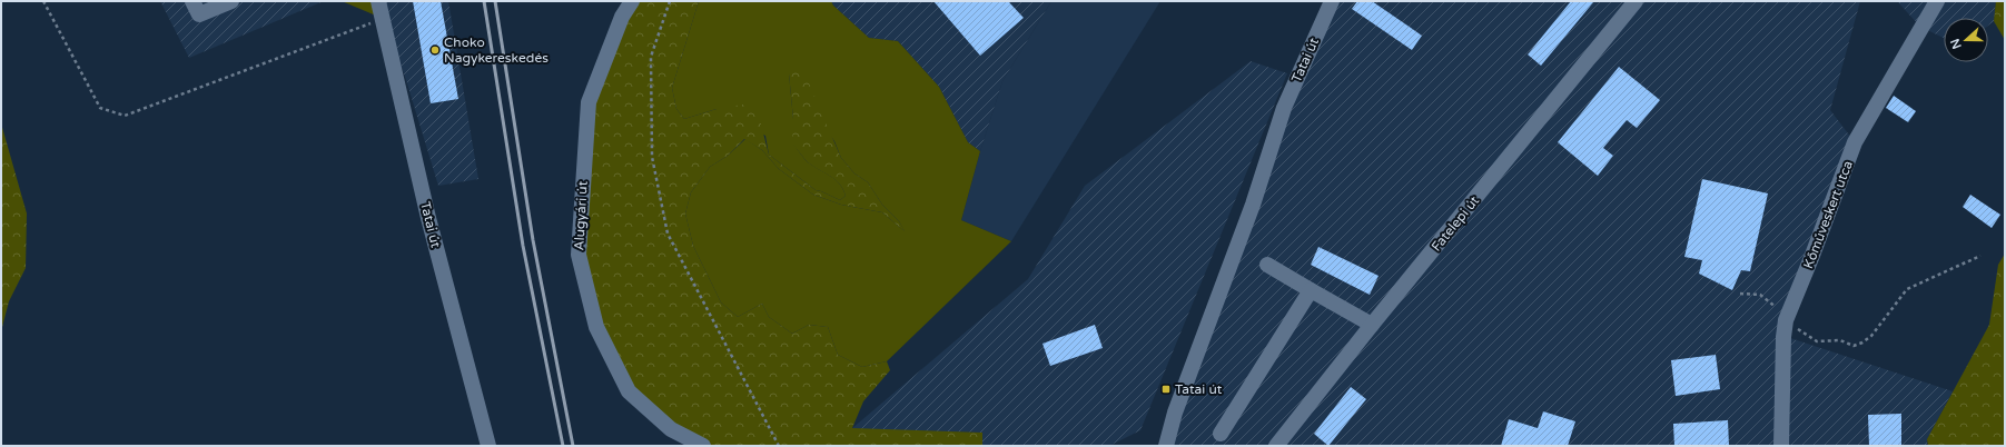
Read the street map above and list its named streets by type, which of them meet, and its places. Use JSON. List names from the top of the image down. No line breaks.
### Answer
{"streets":{"street":["Tatai út","Kőműveskert utca","Alugyári út","Fatelepi út"]},"places":{"other":["Choko Nagykereskedés"],"transit":["Tatai út"]},"north":"left"}
